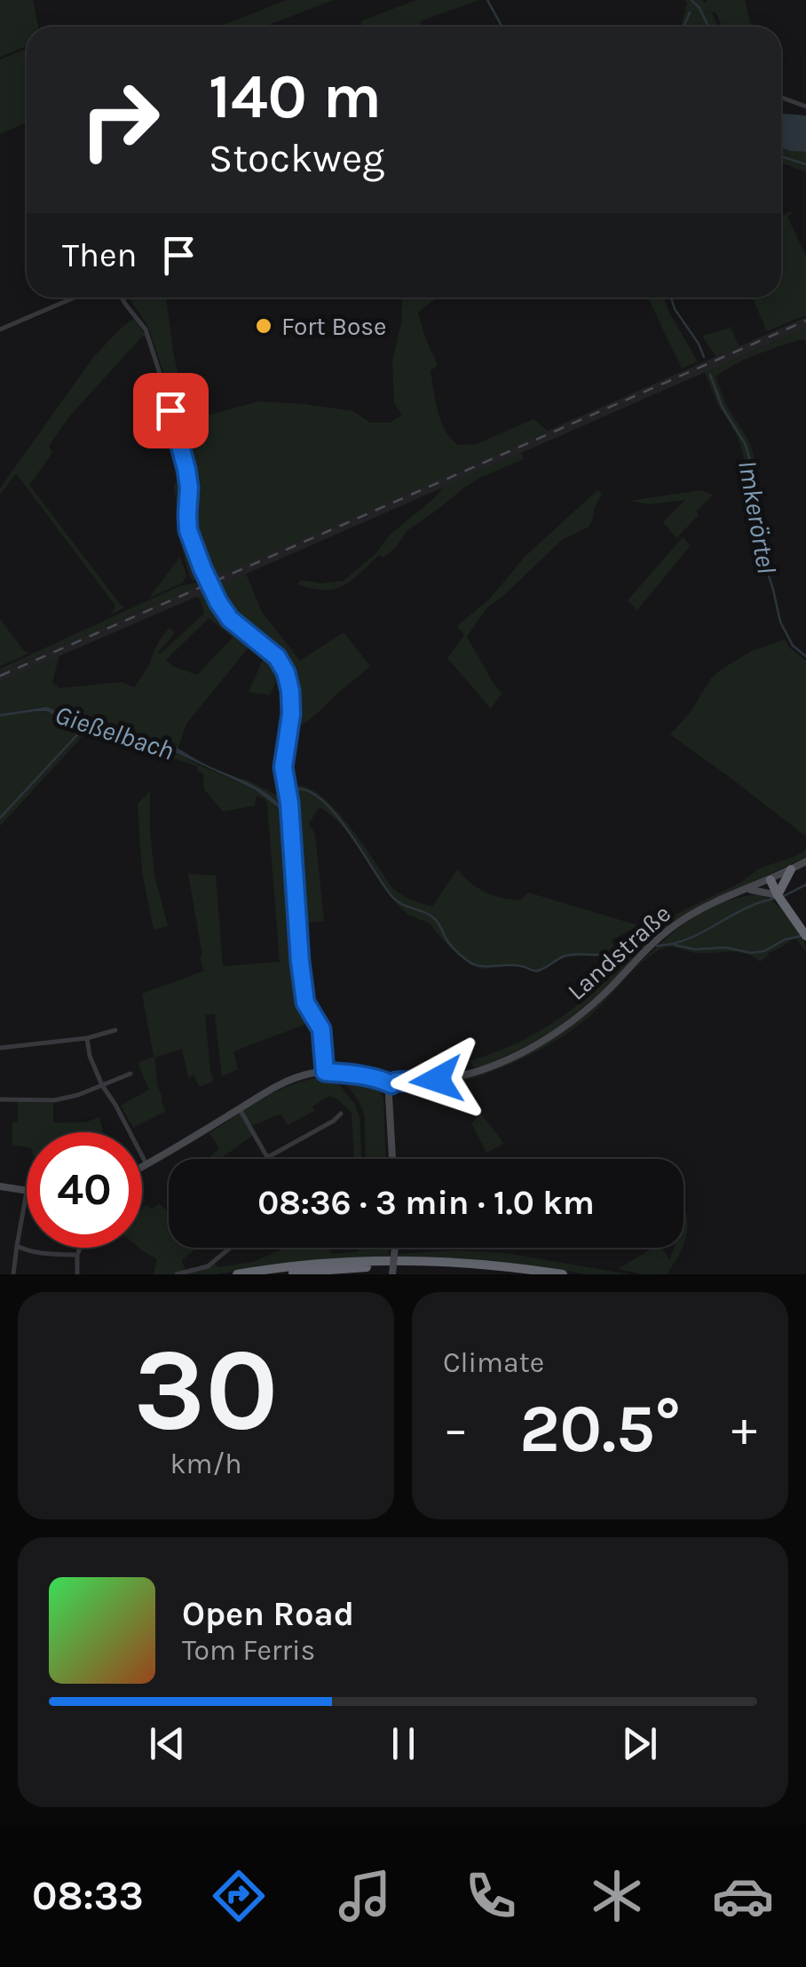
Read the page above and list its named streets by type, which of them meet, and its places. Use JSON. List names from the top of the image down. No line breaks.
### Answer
{"streets":{"street":["Landstraße"]},"water":["Imkerörtel","Gießelbach"],"places":["Fort Bose"],"page":{"turn":["140 m","Stockweg"],"then":"Then","limit":"40","trip":"08:36 · 3 min · 1.0 km","tile":[["30","km/h"],"Climate"],"heat":["−","20.5°","+"],"song":["Open Road","Tom Ferris"],"tabs":"08:33"}}
